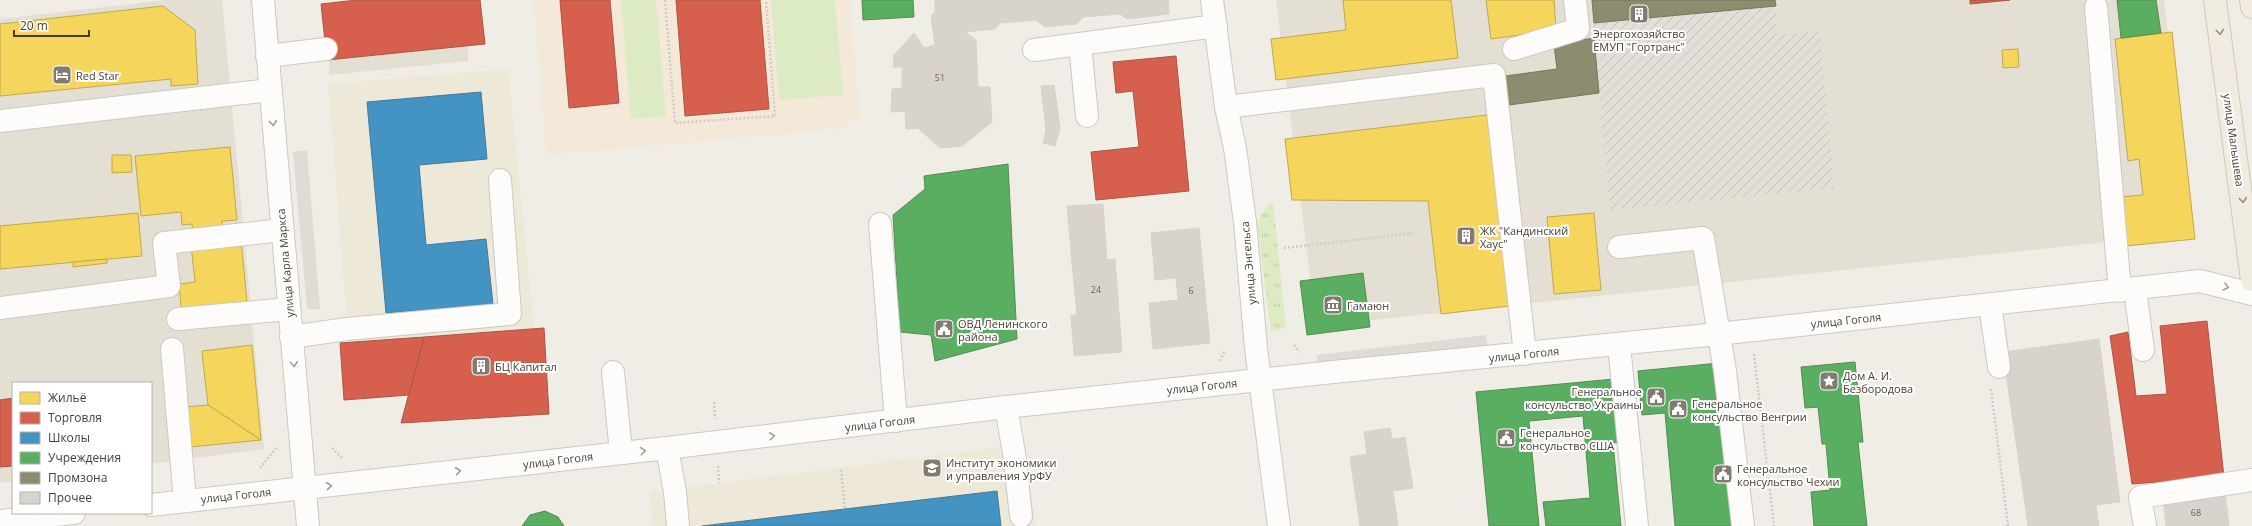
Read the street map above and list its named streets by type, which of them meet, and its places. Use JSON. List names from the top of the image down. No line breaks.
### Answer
{"streets":{"main road":["улица Малышева"],"street":["улица Карла Маркса","улица Энгельса","улица Гоголя"]},"crossings":[["улица Карла Маркса","улица Гоголя"],["улица Энгельса","улица Гоголя"]],"one_way":["улица Малышева"],"places":{"building":["Энергохозяйство ЕМУП \"Гортранс\"","ЖК \"Кандинский Хаус\"","БЦ Капитал"],"hotel":["Red Star"],"museum":["Гамаюн"],"public building":["ОВД Ленинского района","Генеральное консульство Украины","Генеральное консульство Венгрии","Генеральное консульство США","Генеральное консульство Чехии"],"place":["Дом А. И. Безбородова"],"school or university":["Институт экономики и управления УрФУ"]},"house_numbers":["51","24","6","68"],"legend":["Жильё","Торговля","Школы","Учреждения","Промзона","Прочее"],"scale_bar":"20 m"}
